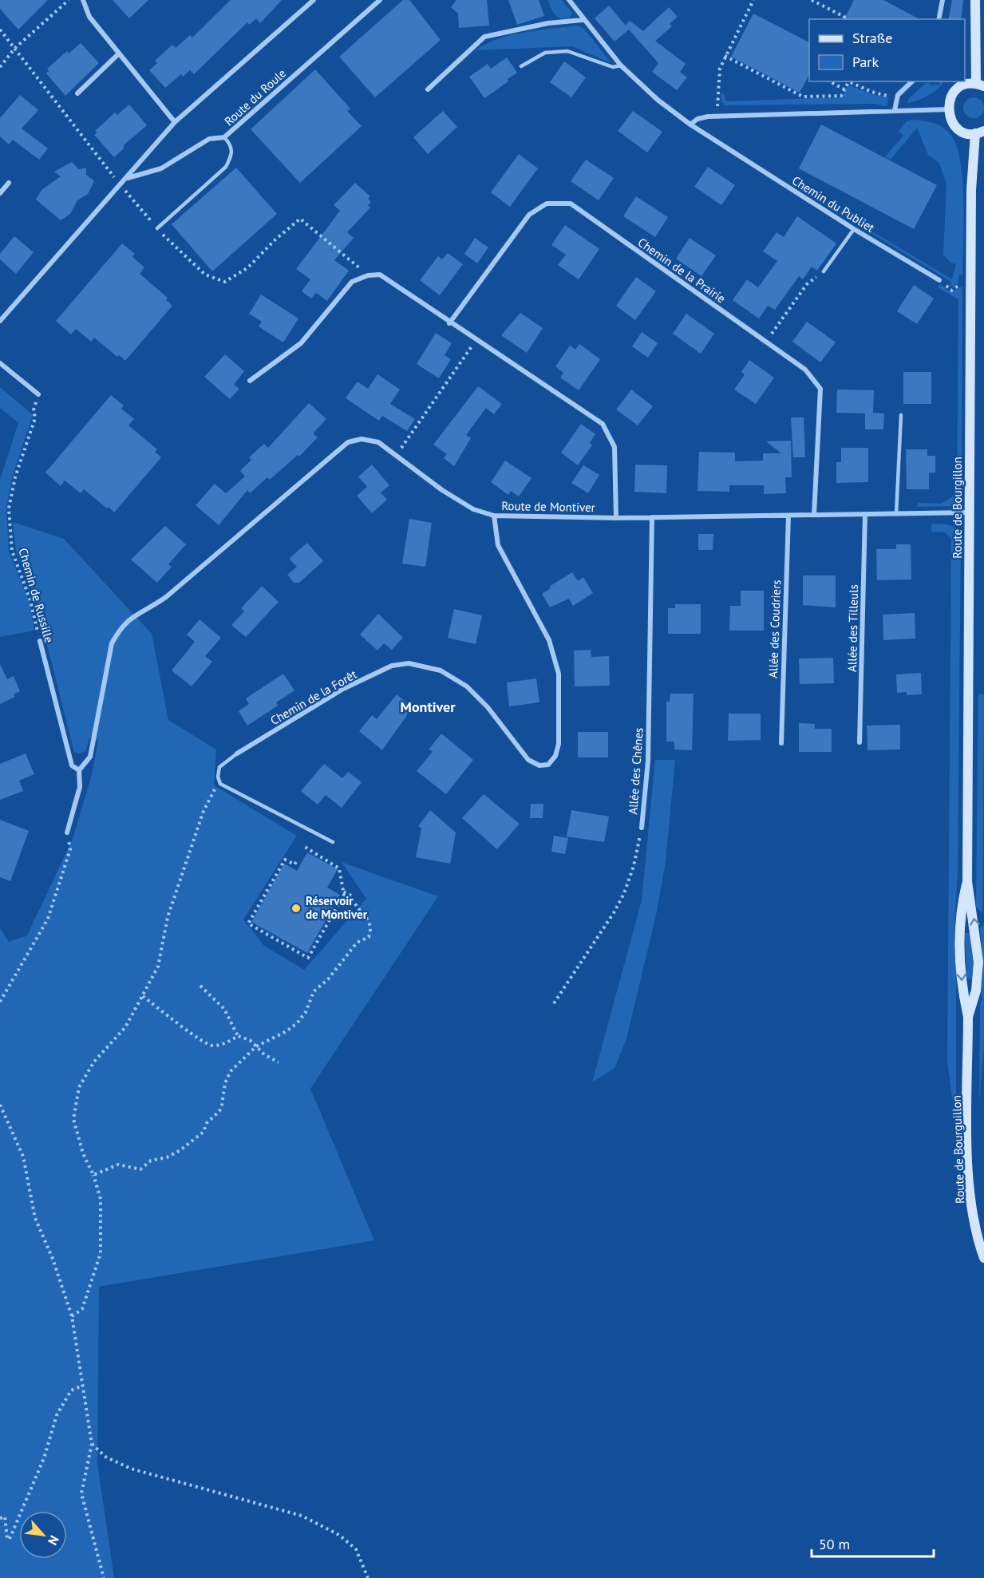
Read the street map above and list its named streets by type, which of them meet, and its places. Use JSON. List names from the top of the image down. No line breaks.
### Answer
{"streets":{"main road":["Route de Bourgillon","Route de Bourguillon"],"street":["Route du Roule","Chemin du Publiet","Chemin de la Prairie","Route de Montiver","Chemin de Russille","Allée des Tilleuls","Allée des Coudriers","Chemin de la Forêt","Allée des Chênes"]},"crossings":[["Chemin de la Prairie","Route de Montiver"],["Route de Montiver","Route de Bourgillon"],["Route de Montiver","Chemin de Russille"],["Route de Montiver","Allée des Tilleuls"],["Route de Montiver","Allée des Coudriers"],["Route de Montiver","Chemin de la Forêt"],["Route de Montiver","Allée des Chênes"],["Route de Bourgillon","Route de Bourguillon"]],"districts":["Montiver"],"places":["Réservoir de Montiver"],"legend":["Straße","Park"],"scale_bar":"50 m","north":"bottom right"}
